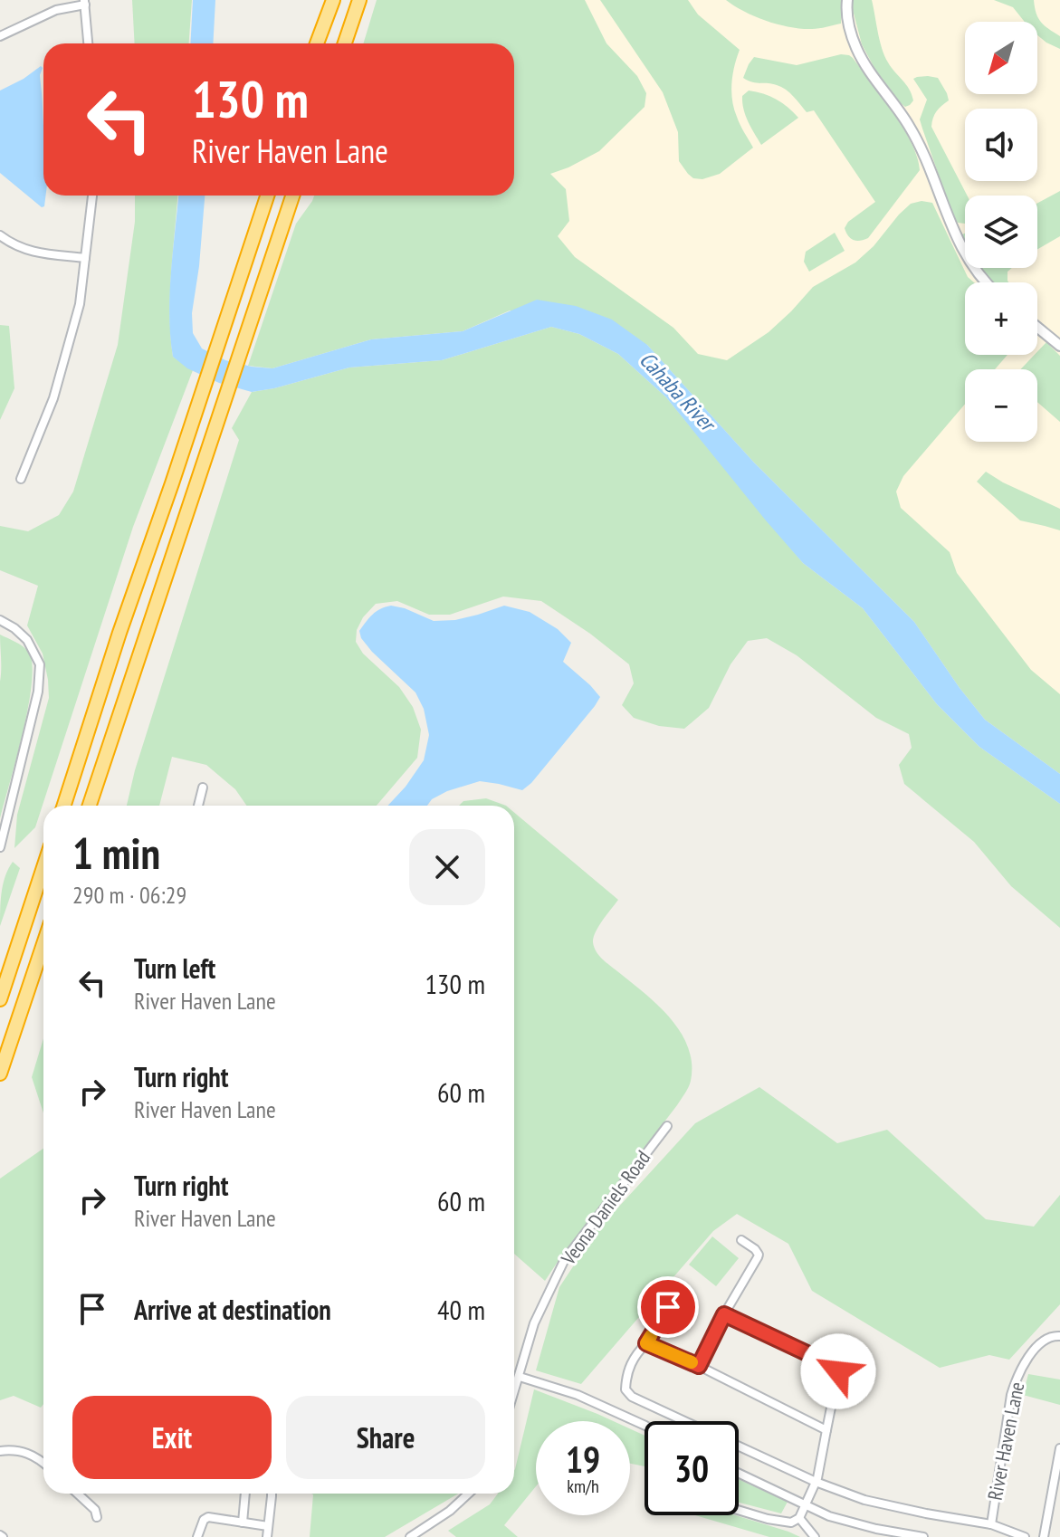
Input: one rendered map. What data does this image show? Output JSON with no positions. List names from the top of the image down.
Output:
{
  "streets": {
    "street": ["Veona Daniels Road", "River Haven Lane"]
  },
  "water": ["Cahaba River"],
  "north": "bottom left",
  "page": {
    "map_buttons": ["+", "−"],
    "turn": ["130 m", "River Haven Lane"],
    "heading": ["1 min", "290 m · 06:29"],
    "list": [
      {
        "name": "Turn left",
        "note": "River Haven Lane",
        "value": "130 m"
      },
      {
        "name": "Turn right",
        "note": "River Haven Lane",
        "value": "60 m"
      },
      {
        "name": "Turn right",
        "note": "River Haven Lane",
        "value": "60 m"
      },
      {
        "name": "Arrive at destination",
        "value": "40 m"
      }
    ],
    "buttons": ["Exit", "Share"],
    "speed": "19 km/h",
    "limit": "30"
  }
}
